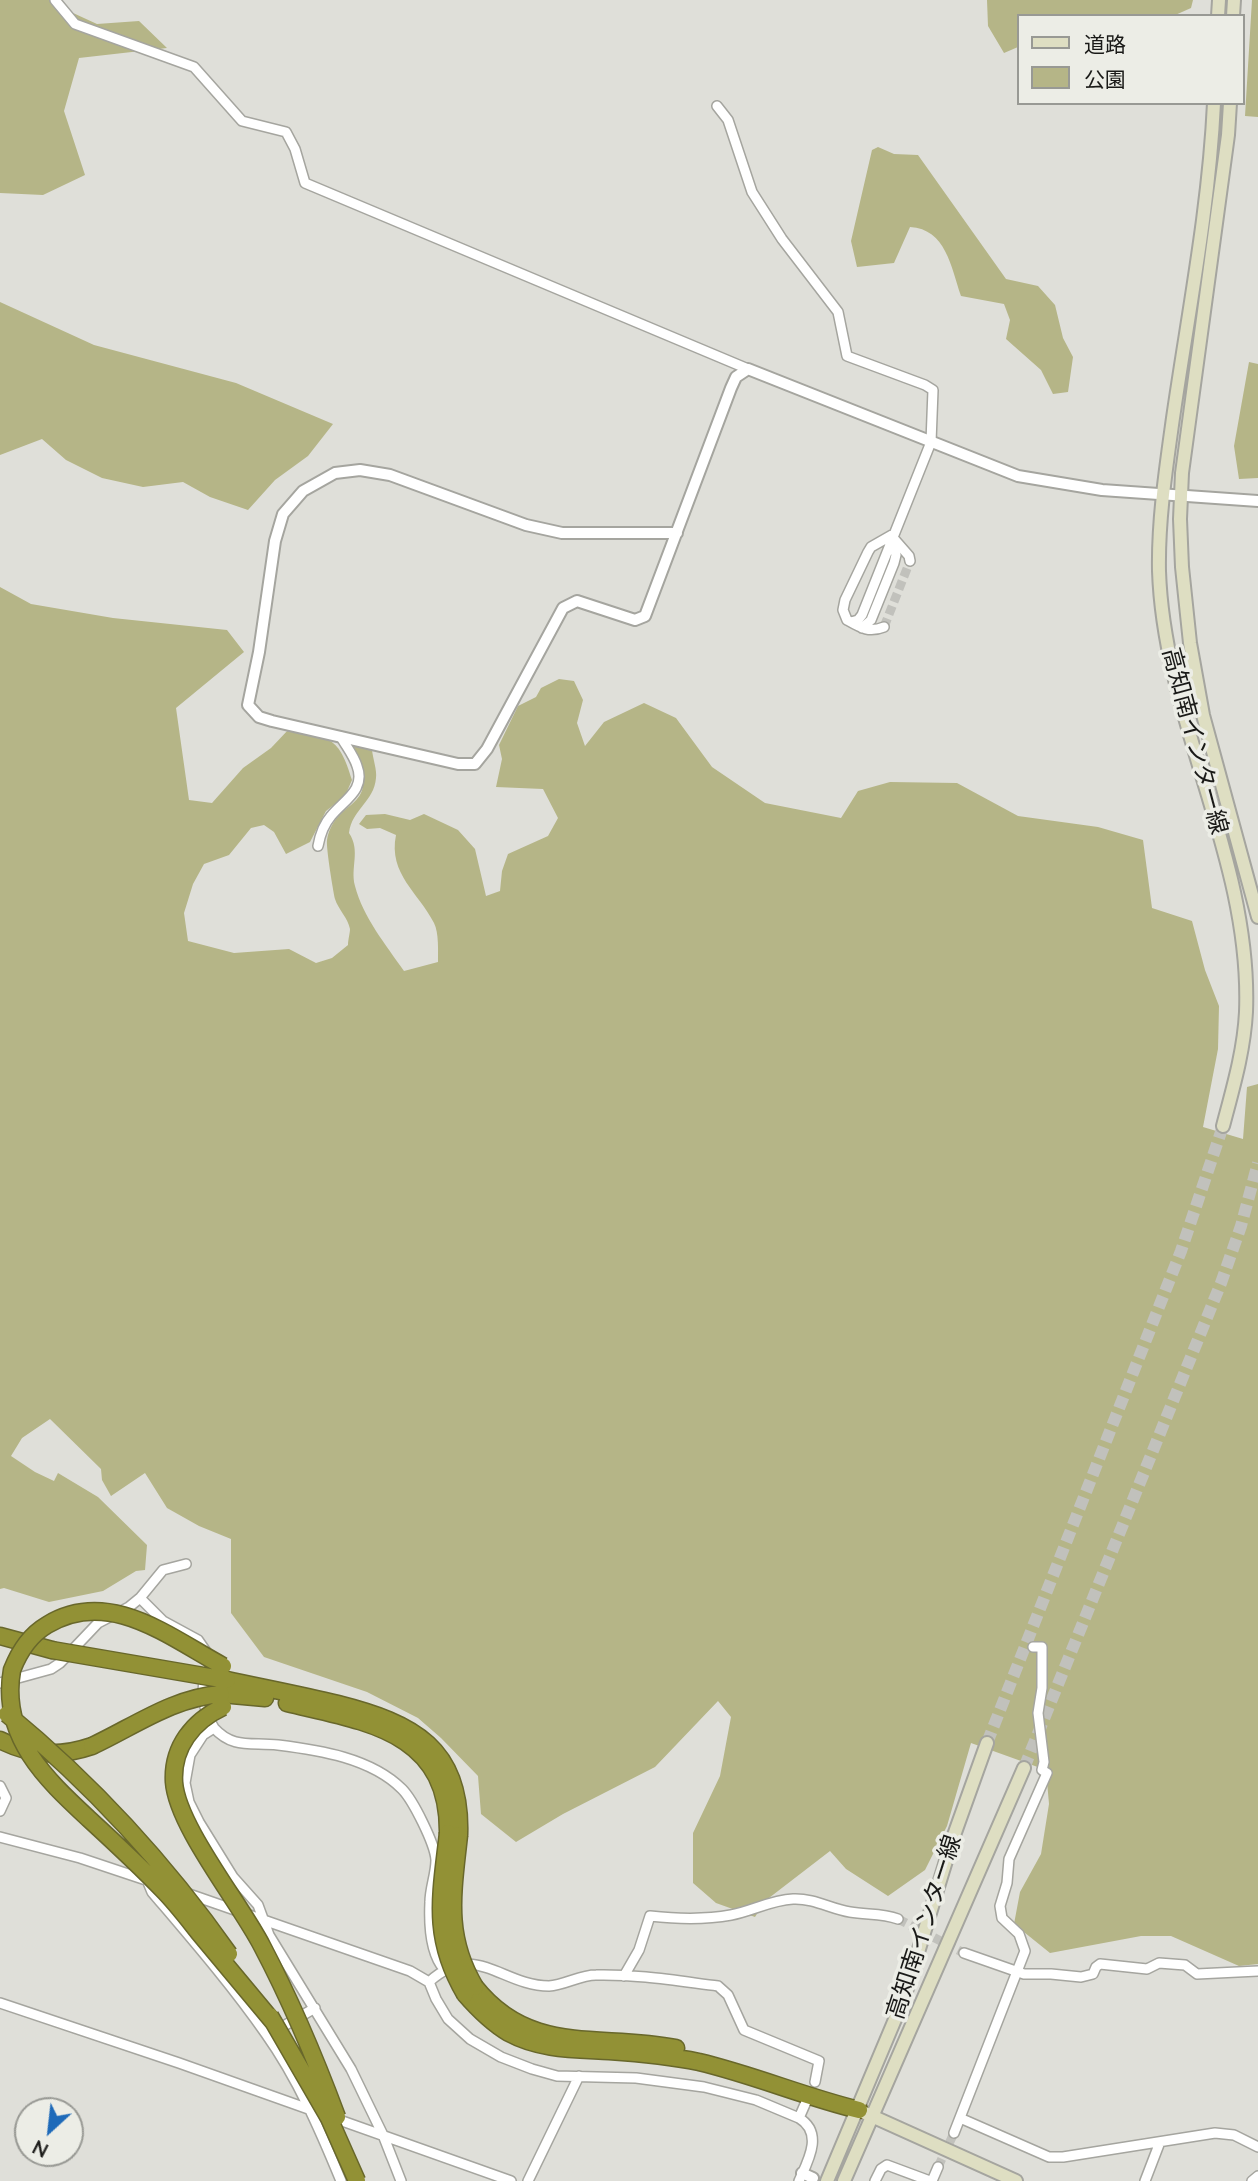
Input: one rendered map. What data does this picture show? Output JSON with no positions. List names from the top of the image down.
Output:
{
  "streets": {
    "main road": ["高知南インター線"]
  },
  "legend": ["道路", "公園"],
  "north": "bottom left"
}
